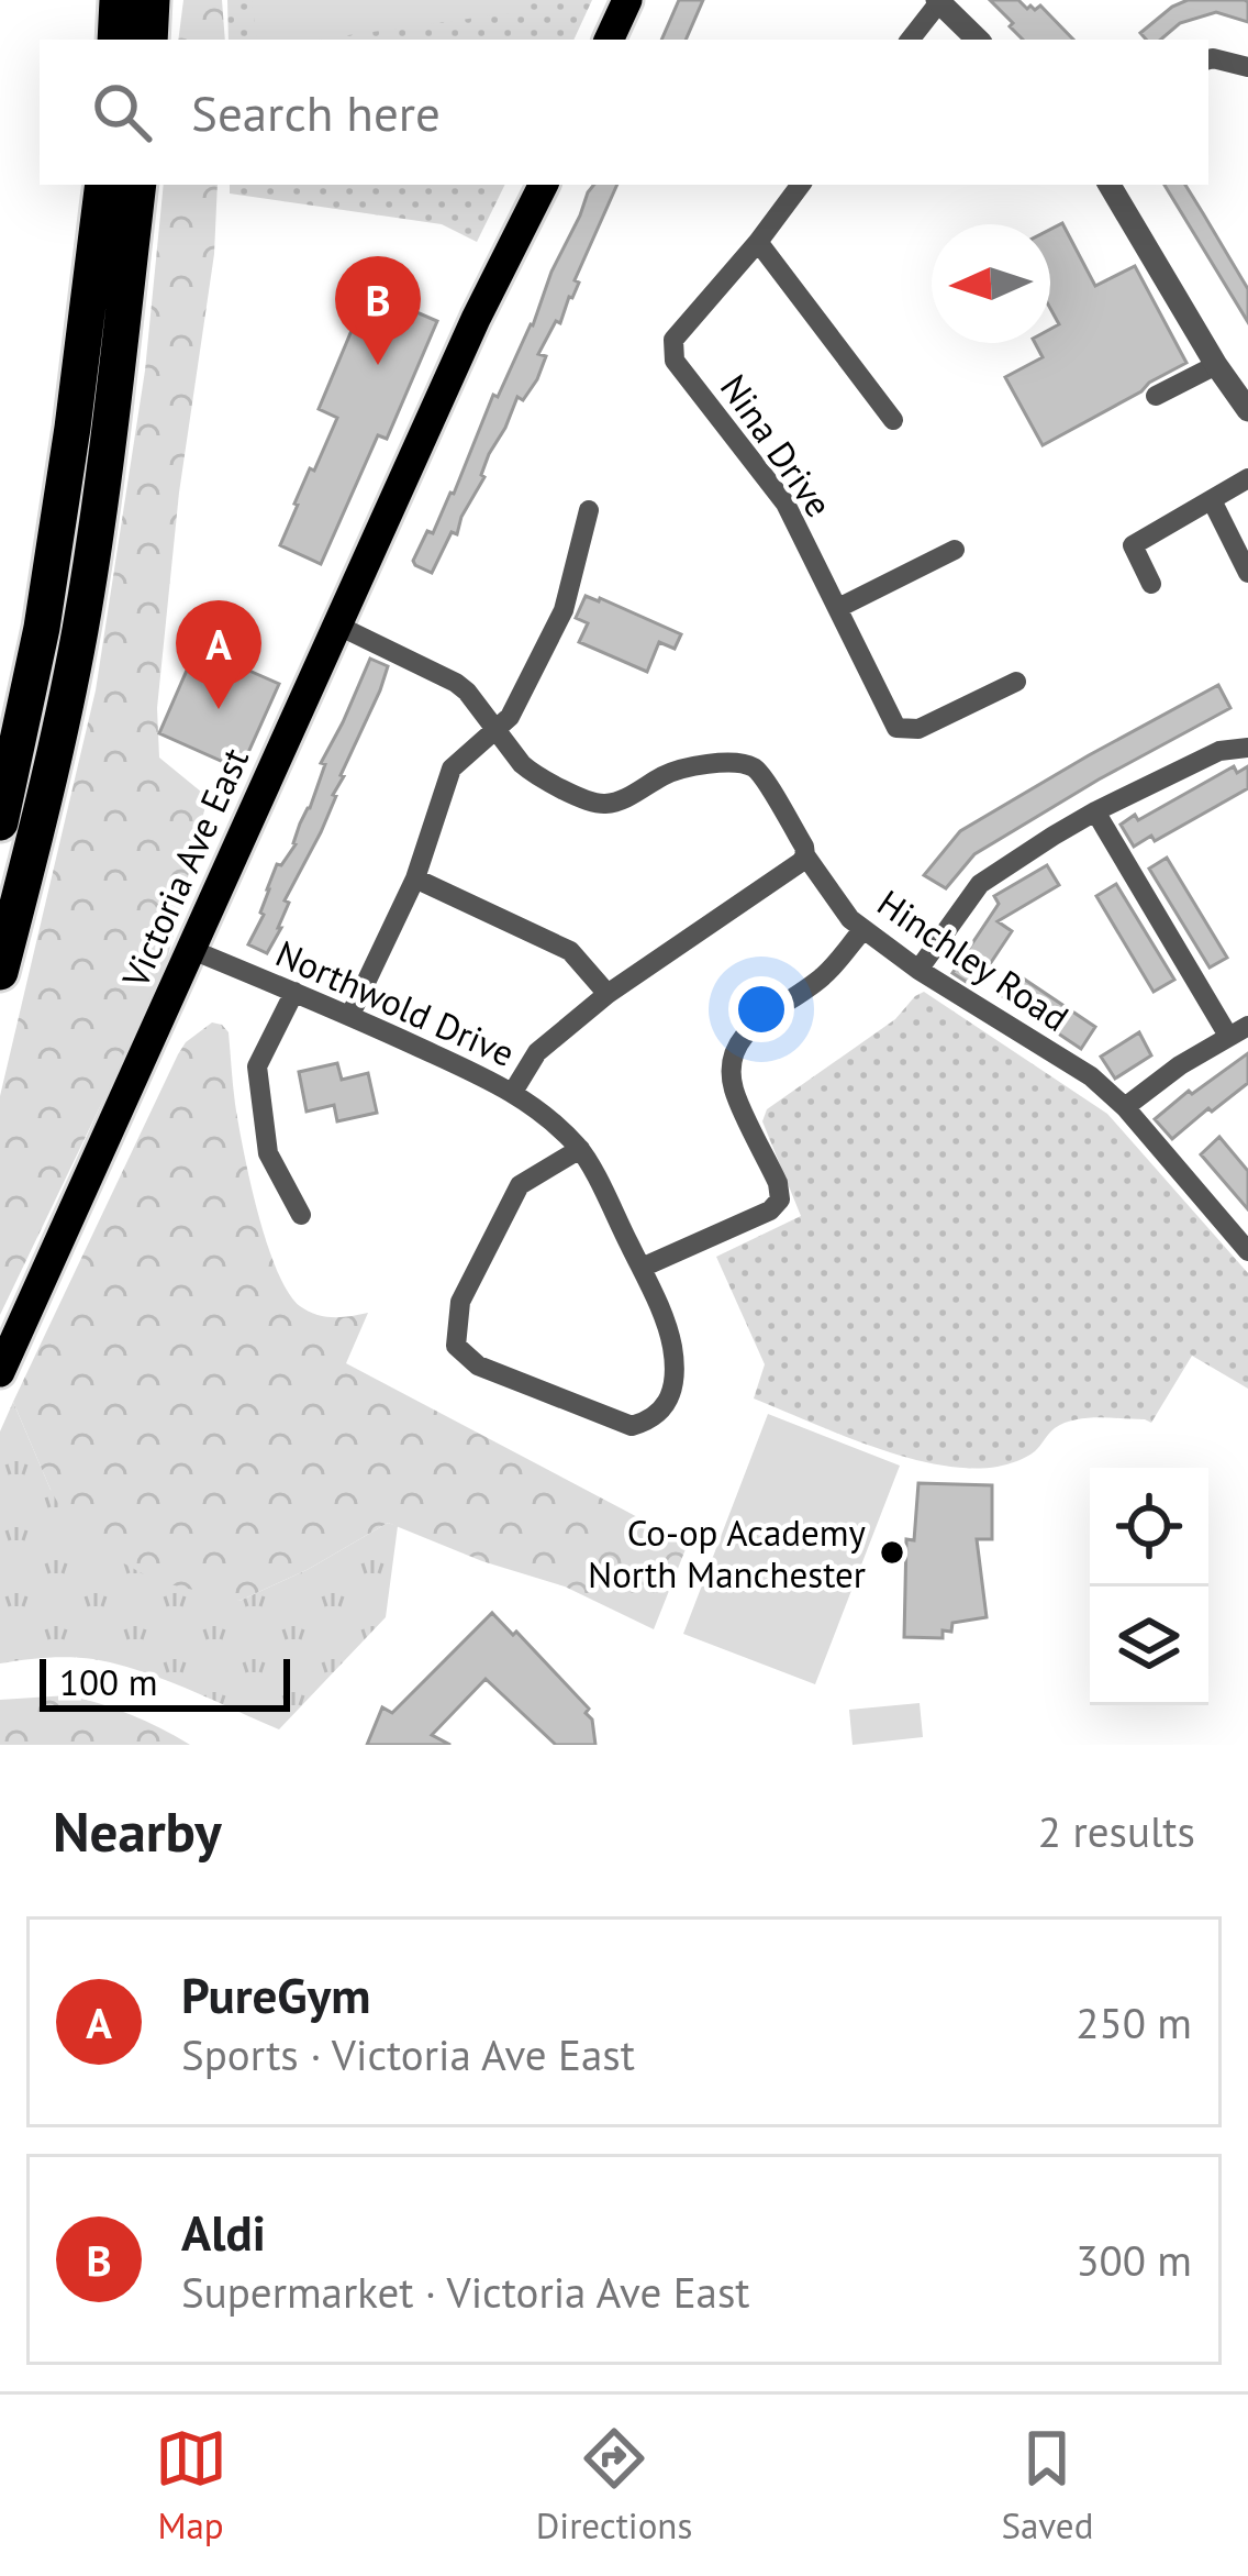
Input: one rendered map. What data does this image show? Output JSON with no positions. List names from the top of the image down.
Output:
{
  "streets": {
    "main road": ["Victoria Ave East"],
    "street": ["Nina Drive", "Hinchley Road", "Northwold Drive"]
  },
  "crossings": [
    ["Victoria Ave East", "Hinchley Road"],
    ["Victoria Ave East", "Northwold Drive"]
  ],
  "places": ["Co-op Academy North Manchester"],
  "scale_bar": "100 m",
  "north": "left",
  "page": {
    "search": "Search here",
    "pins": ["B", "A"],
    "scale": "100 m",
    "heading": ["Nearby", "2 results"],
    "list": [
      {
        "mark": "A",
        "name": "PureGym",
        "note": "Sports · Victoria Ave East",
        "value": "250 m"
      },
      {
        "mark": "B",
        "name": "Aldi",
        "note": "Supermarket · Victoria Ave East",
        "value": "300 m"
      }
    ],
    "nav": ["Map", "Directions", "Saved"]
  }
}
